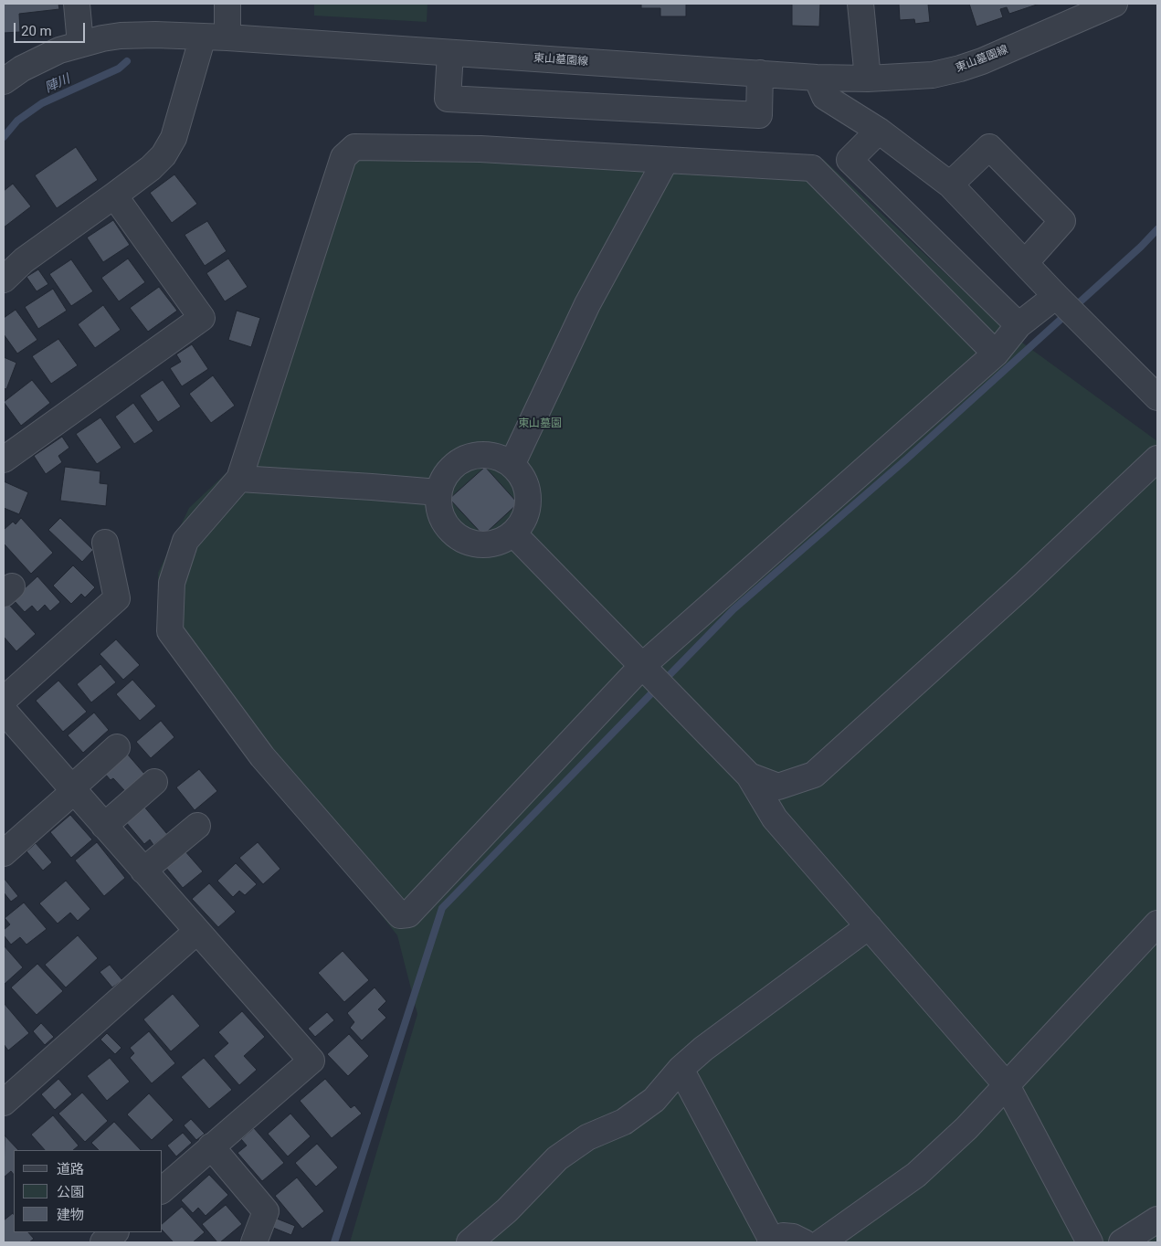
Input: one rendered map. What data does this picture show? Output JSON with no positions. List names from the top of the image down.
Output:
{
  "streets": {
    "street": ["東山墓園線"]
  },
  "water": ["陣川"],
  "parks": ["東山墓園"],
  "legend": ["道路", "公園", "建物"],
  "scale_bar": "20 m"
}
